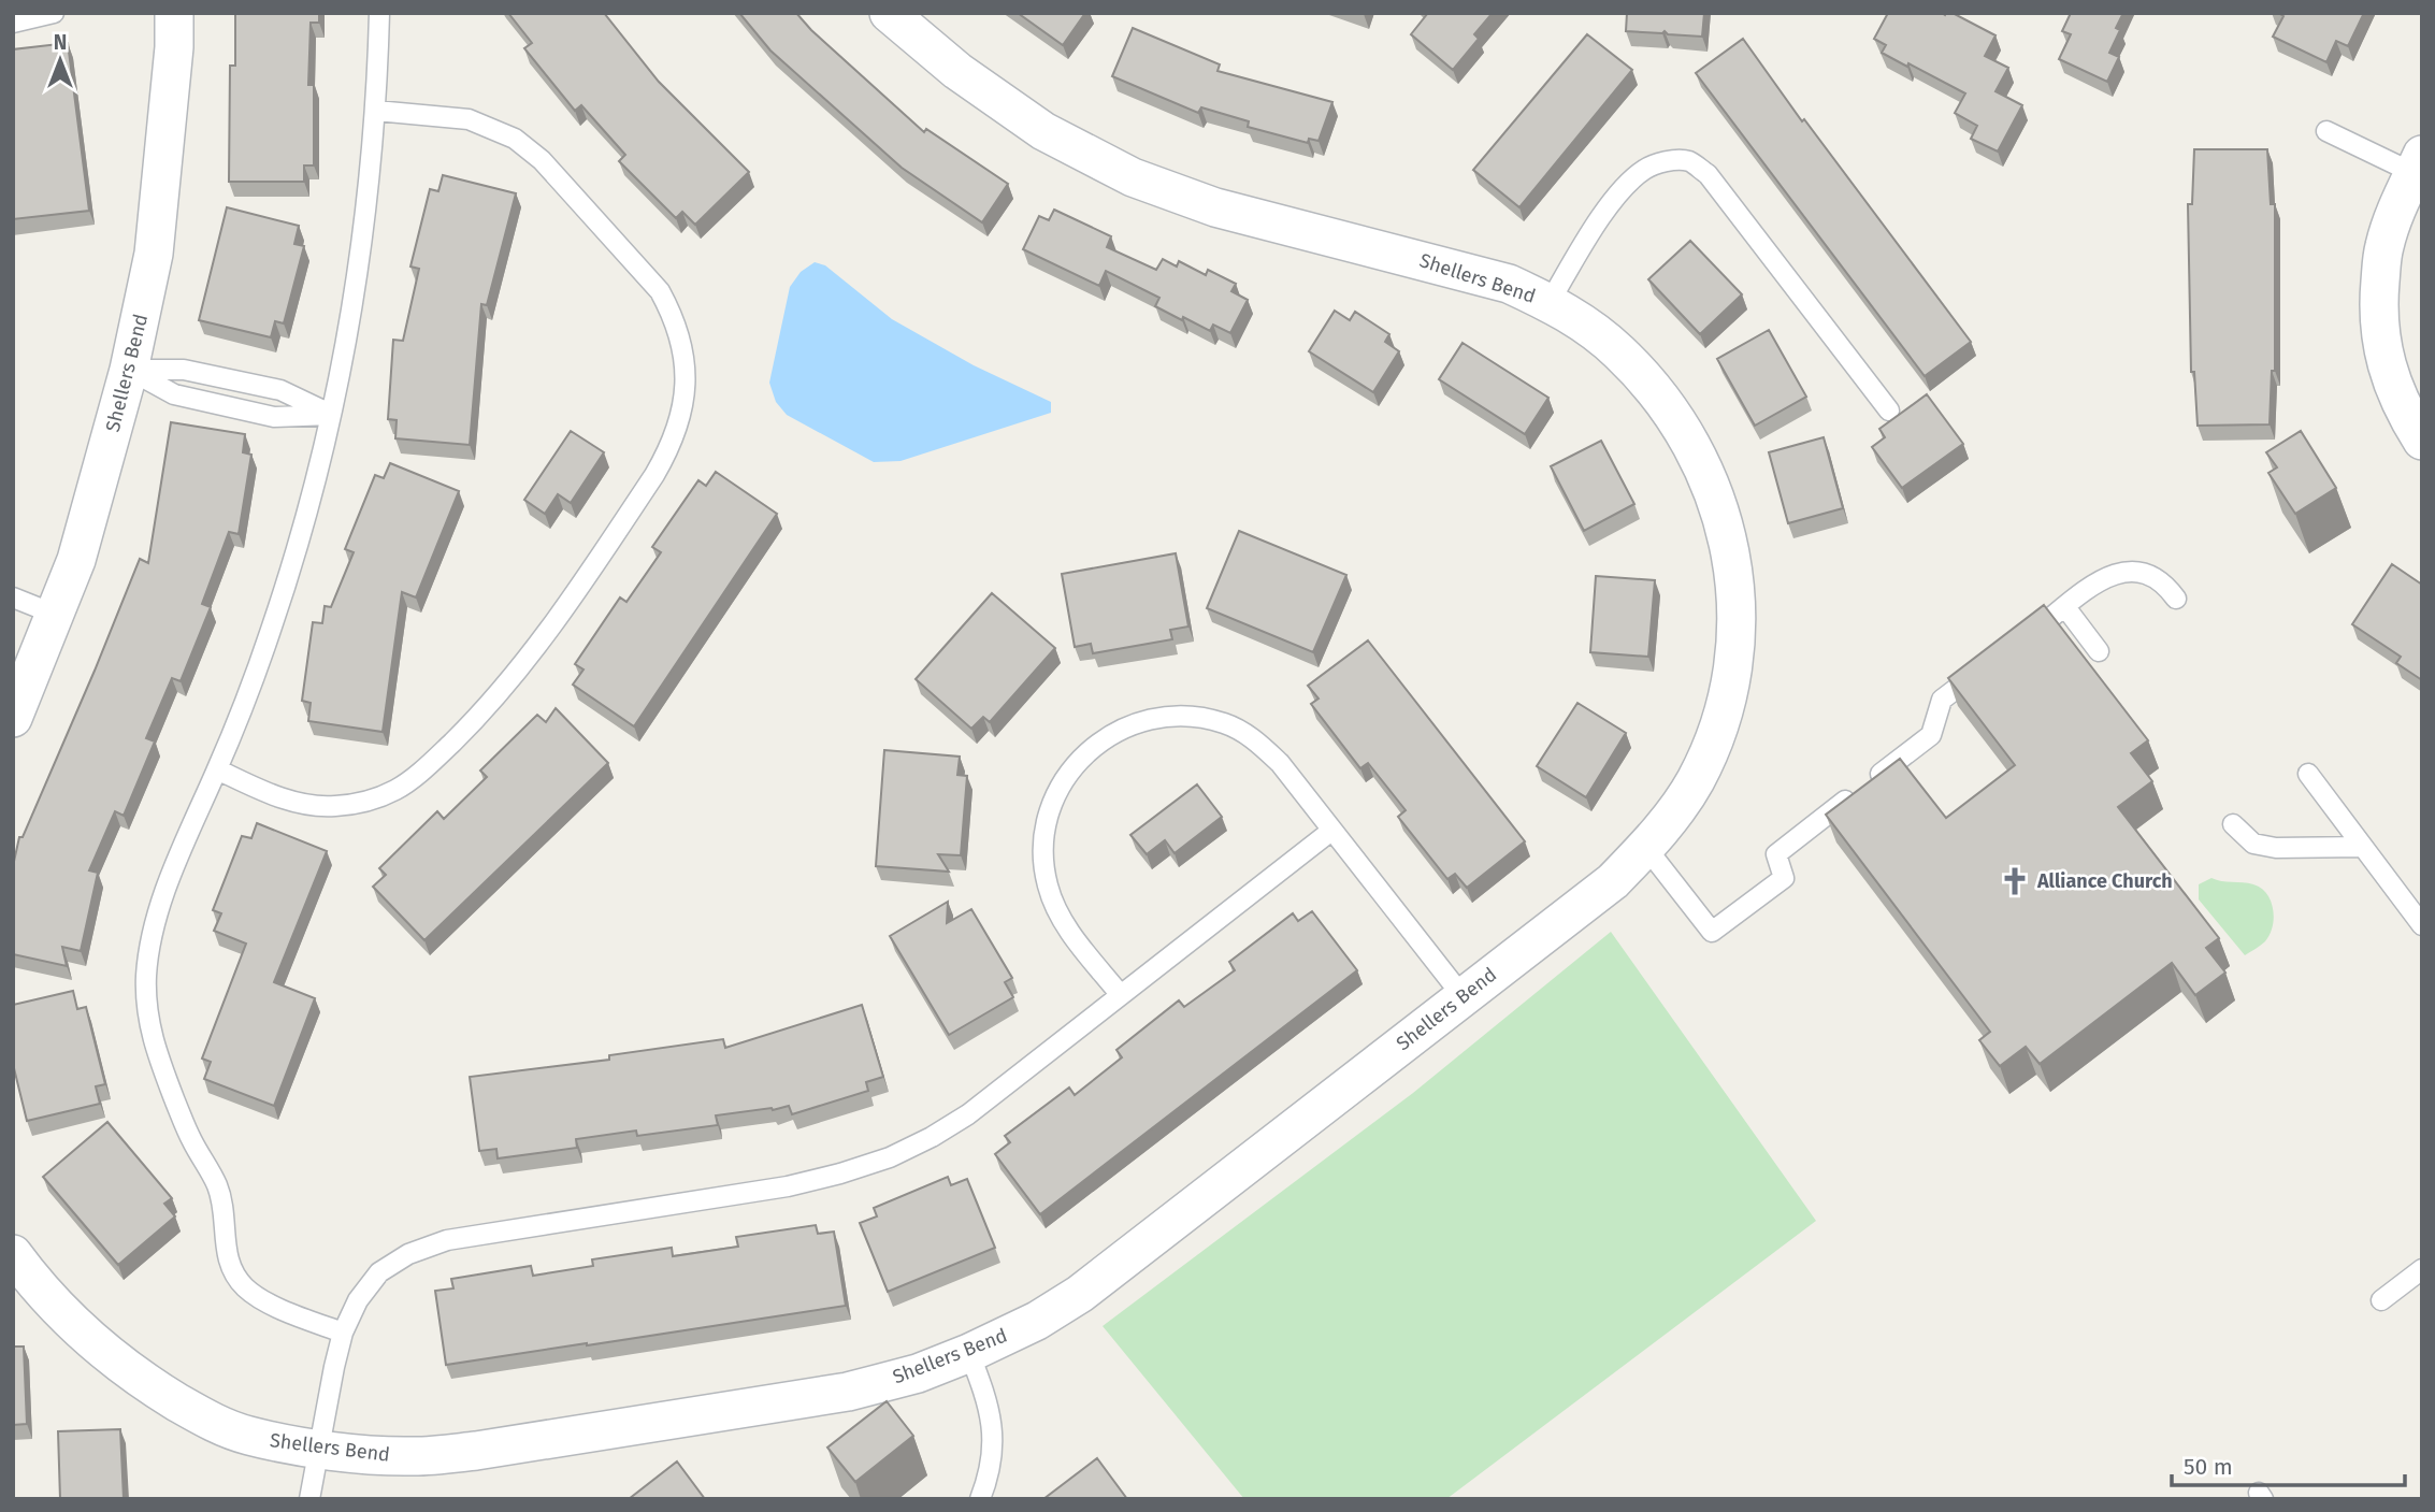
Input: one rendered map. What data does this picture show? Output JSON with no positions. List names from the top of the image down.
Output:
{
  "streets": {
    "street": ["Shellers Bend"]
  },
  "places": {
    "church": ["Alliance Church"]
  },
  "scale_bar": "50 m",
  "north": "top"
}
